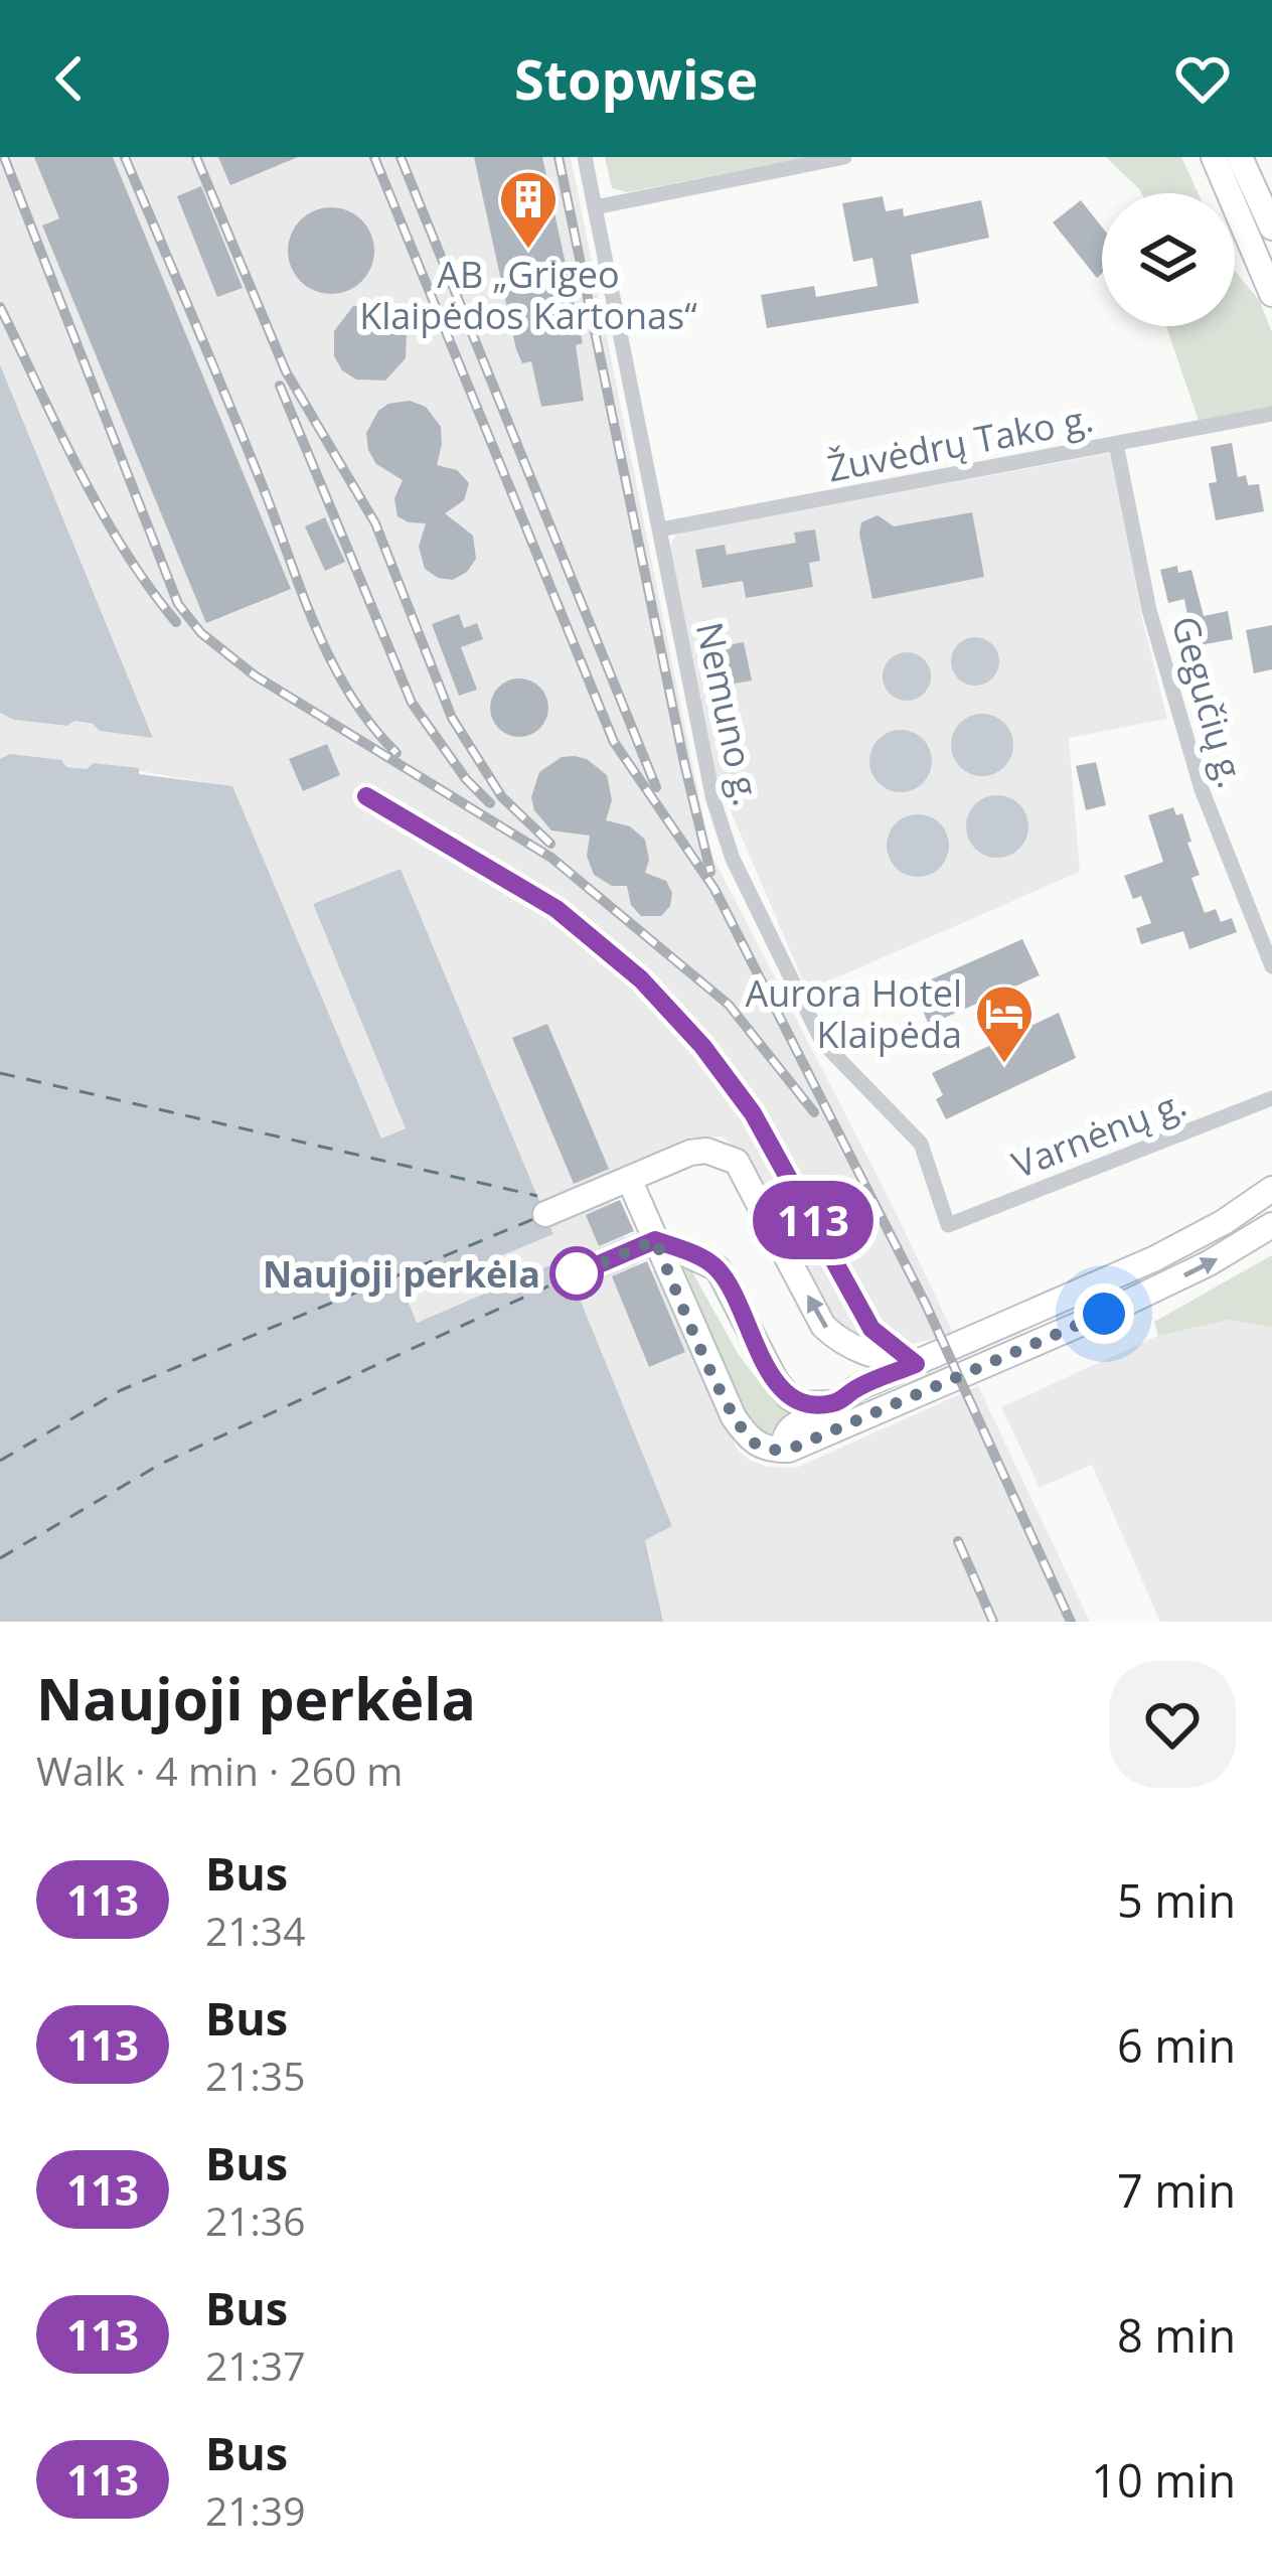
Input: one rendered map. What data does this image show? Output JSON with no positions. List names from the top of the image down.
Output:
{
  "streets": {
    "street": [
      "Žuvėdrų Tako g.",
      "Gegučių g.",
      "Nemuno g.",
      "Varnėnų g."
    ]
  },
  "crossings": [
    ["Žuvėdrų Tako g.", "Gegučių g."],
    ["Žuvėdrų Tako g.", "Nemuno g."],
    ["Nemuno g.", "Varnėnų g."]
  ],
  "places": {
    "building": ["AB „Grigeo Klaipėdos Kartonas“"],
    "hotel": ["Aurora Hotel Klaipėda"],
    "other": ["Naujoji perkėla"]
  },
  "lines": ["bus line 113"],
  "page": {
    "header": "Stopwise",
    "on_map": "113",
    "heading": ["Naujoji perkėla", "Walk · 4 min · 260 m"],
    "list": [
      {
        "mark": "113",
        "name": "Bus",
        "note": "21:34",
        "value": "5 min"
      },
      {
        "mark": "113",
        "name": "Bus",
        "note": "21:35",
        "value": "6 min"
      },
      {
        "mark": "113",
        "name": "Bus",
        "note": "21:36",
        "value": "7 min"
      },
      {
        "mark": "113",
        "name": "Bus",
        "note": "21:37",
        "value": "8 min"
      },
      {
        "mark": "113",
        "name": "Bus",
        "note": "21:39",
        "value": "10 min"
      }
    ]
  }
}
